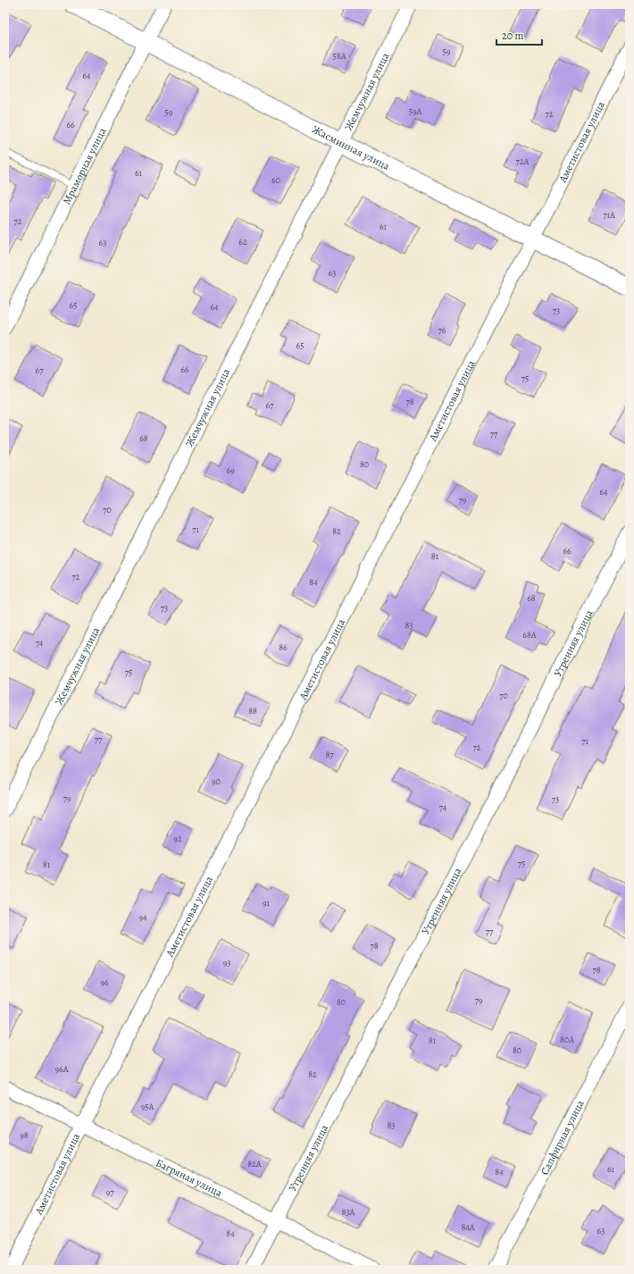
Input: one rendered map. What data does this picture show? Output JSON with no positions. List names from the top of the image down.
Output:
{
  "streets": {
    "street": [
      "Жемчужная улица",
      "Аметистовая улица",
      "Жасминная улица",
      "Мраморная улица",
      "Утренняя улица",
      "Сапфирная улица",
      "Багряная улица"
    ]
  },
  "crossings": [
    ["Жемчужная улица", "Жасминная улица"],
    ["Аметистовая улица", "Жасминная улица"],
    ["Аметистовая улица", "Багряная улица"],
    ["Жасминная улица", "Мраморная улица"],
    ["Утренняя улица", "Багряная улица"]
  ],
  "house_numbers": [
    "59",
    "58А",
    "64",
    "59А",
    "59",
    "72",
    "66",
    "72А",
    "61",
    "60",
    "71А",
    "72",
    "61",
    "62",
    "63",
    "63",
    "65",
    "64",
    "73",
    "76",
    "65",
    "66",
    "67",
    "75",
    "78",
    "67",
    "77",
    "68",
    "80",
    "69",
    "64",
    "79",
    "70",
    "71",
    "82",
    "66",
    "81",
    "72",
    "84",
    "68",
    "73",
    "83",
    "68А",
    "74",
    "86",
    "75",
    "70",
    "88",
    "77",
    "71",
    "72",
    "87",
    "90",
    "79",
    "73",
    "74",
    "92",
    "75",
    "81",
    "91",
    "94",
    "77",
    "78",
    "93",
    "78",
    "96",
    "79",
    "80",
    "80А",
    "81",
    "80",
    "96А",
    "82",
    "95А",
    "83",
    "98",
    "82А",
    "61",
    "84",
    "97",
    "83А",
    "84А",
    "63",
    "84"
  ],
  "scale_bar": "20 m"
}
